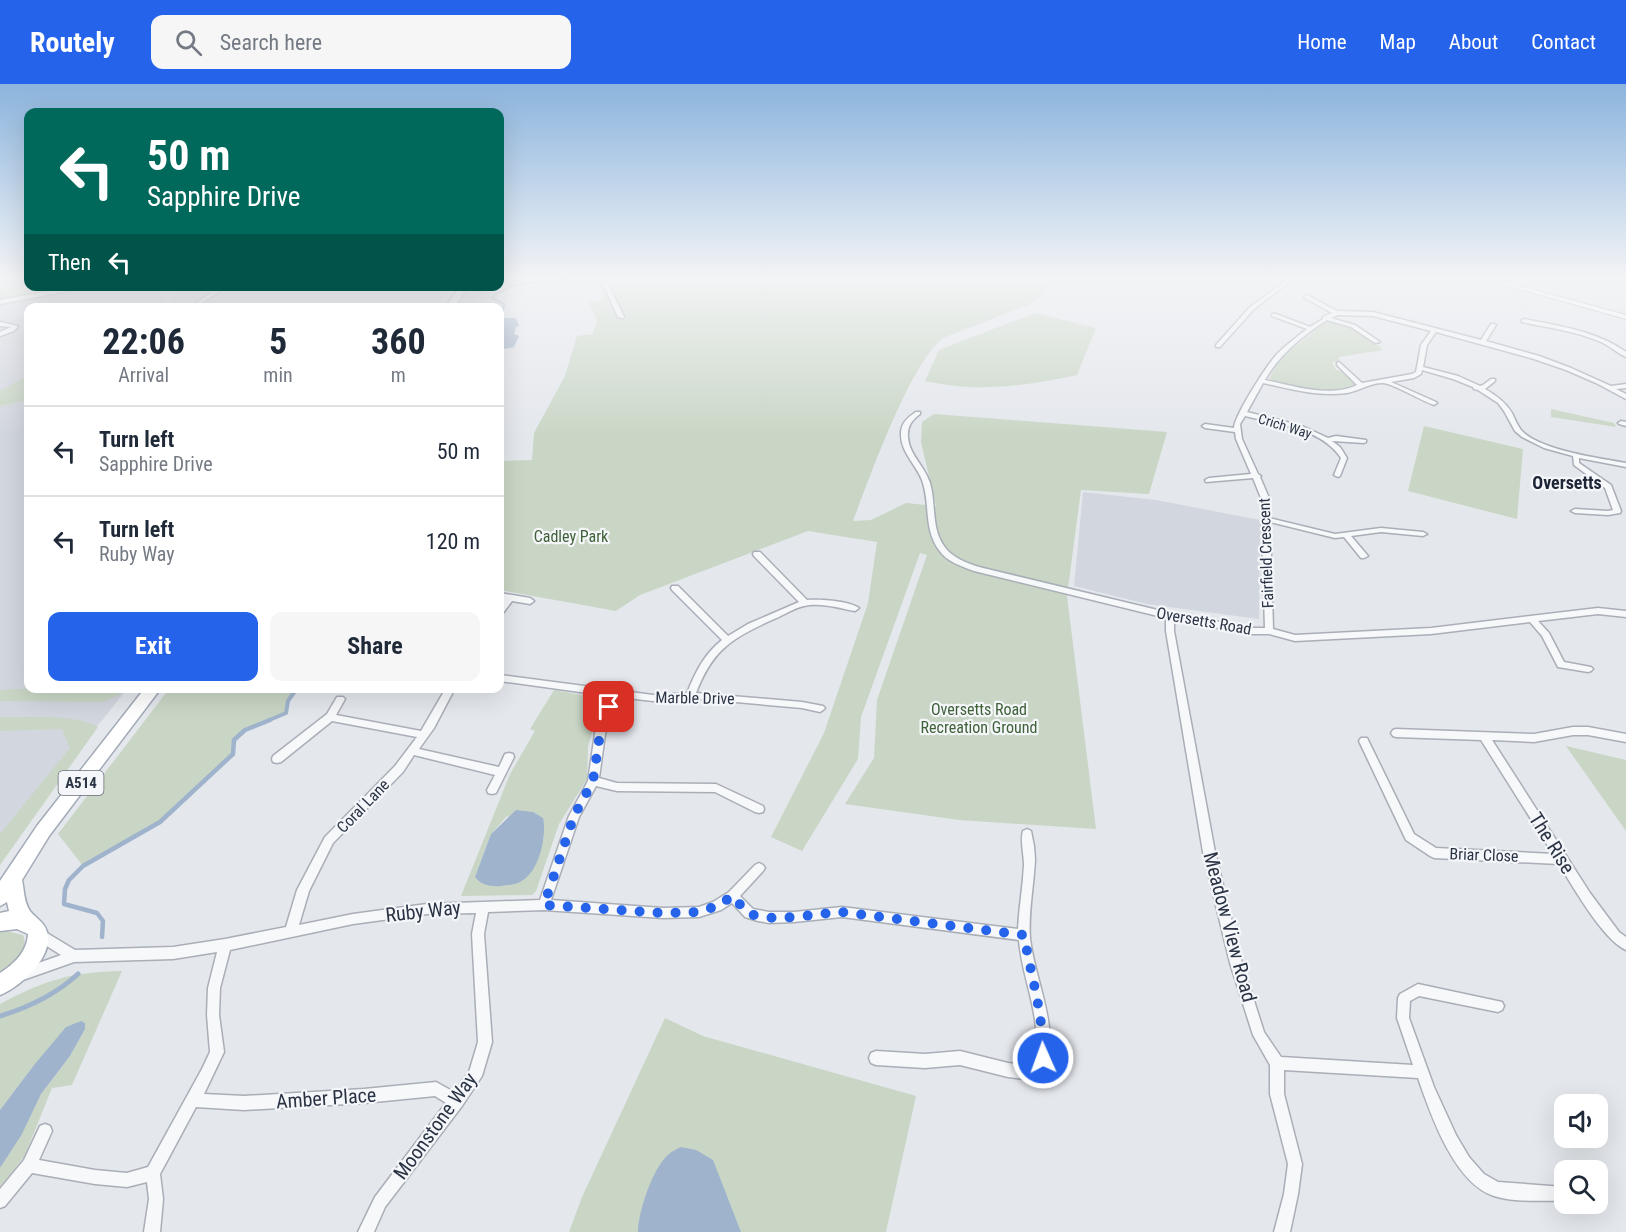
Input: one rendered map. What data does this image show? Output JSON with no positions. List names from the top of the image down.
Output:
{
  "streets": {
    "main road": ["A514"],
    "street": [
      "Crich Way",
      "Fairfield Crescent",
      "Oversetts Road",
      "Marble Drive",
      "Coral Lane",
      "The Rise",
      "Briar Close",
      "Ruby Way",
      "Meadow View Road",
      "Amber Place",
      "Moonstone Way"
    ]
  },
  "crossings": [
    ["Fairfield Crescent", "Oversetts Road"],
    ["Oversetts Road", "Meadow View Road"],
    ["Coral Lane", "Ruby Way"],
    ["The Rise", "Briar Close"],
    ["Ruby Way", "Moonstone Way"],
    ["Amber Place", "Moonstone Way"]
  ],
  "districts": ["Oversetts"],
  "parks": ["Cadley Park", "Oversetts Road Recreation Ground"],
  "page": {
    "header": "Routely",
    "search": "Search here",
    "nav": [
      "Home",
      "Map",
      "About",
      "Contact"
    ],
    "turn": ["50 m", "Sapphire Drive"],
    "then": "Then",
    "eta": [
      "22:06",
      "Arrival",
      "5",
      "min",
      "360",
      "m"
    ],
    "list": [
      {
        "name": "Turn left",
        "note": "Sapphire Drive",
        "value": "50 m"
      },
      {
        "name": "Turn left",
        "note": "Ruby Way",
        "value": "120 m"
      }
    ],
    "buttons": ["Exit", "Share"]
  }
}
